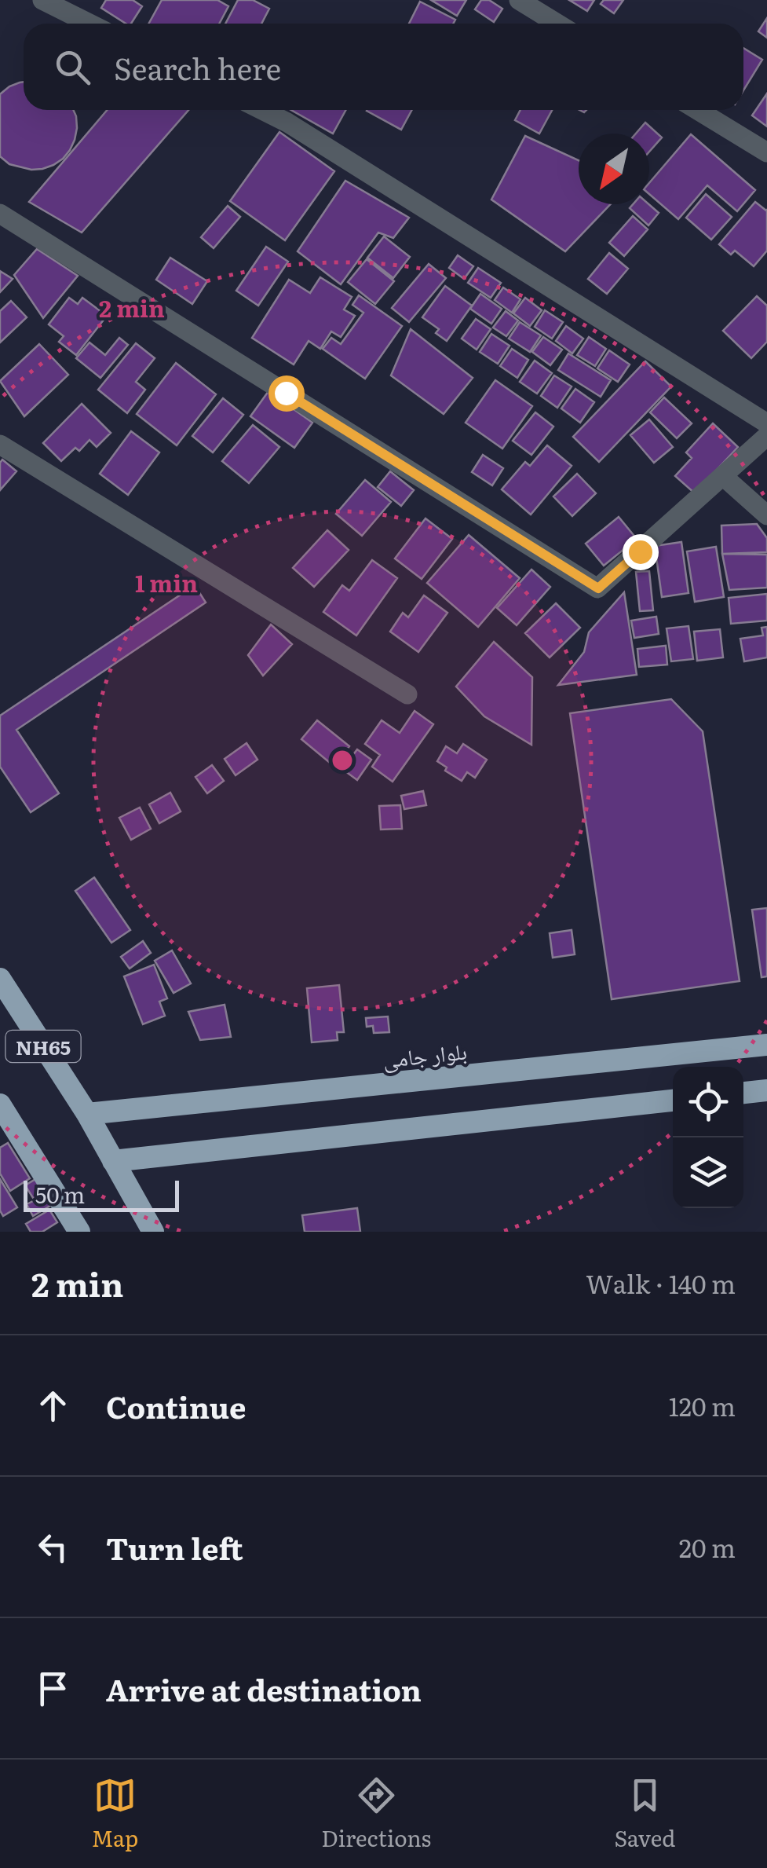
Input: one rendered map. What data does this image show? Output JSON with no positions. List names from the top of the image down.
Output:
{
  "streets": {
    "highway": ["NH65", "بلوار جامی"]
  },
  "crossings": [
    ["NH65", "بلوار جامی"]
  ],
  "scale_bar": "50 m",
  "north": "bottom left",
  "page": {
    "search": "Search here",
    "scale": "50 m",
    "heading": ["2 min", "Walk · 140 m"],
    "list": [
      ["Continue", "120 m"],
      ["Turn left", "20 m"],
      "Arrive at destination"
    ],
    "nav": ["Map", "Directions", "Saved"]
  },
  "rings": ["2 min", "1 min"]
}
